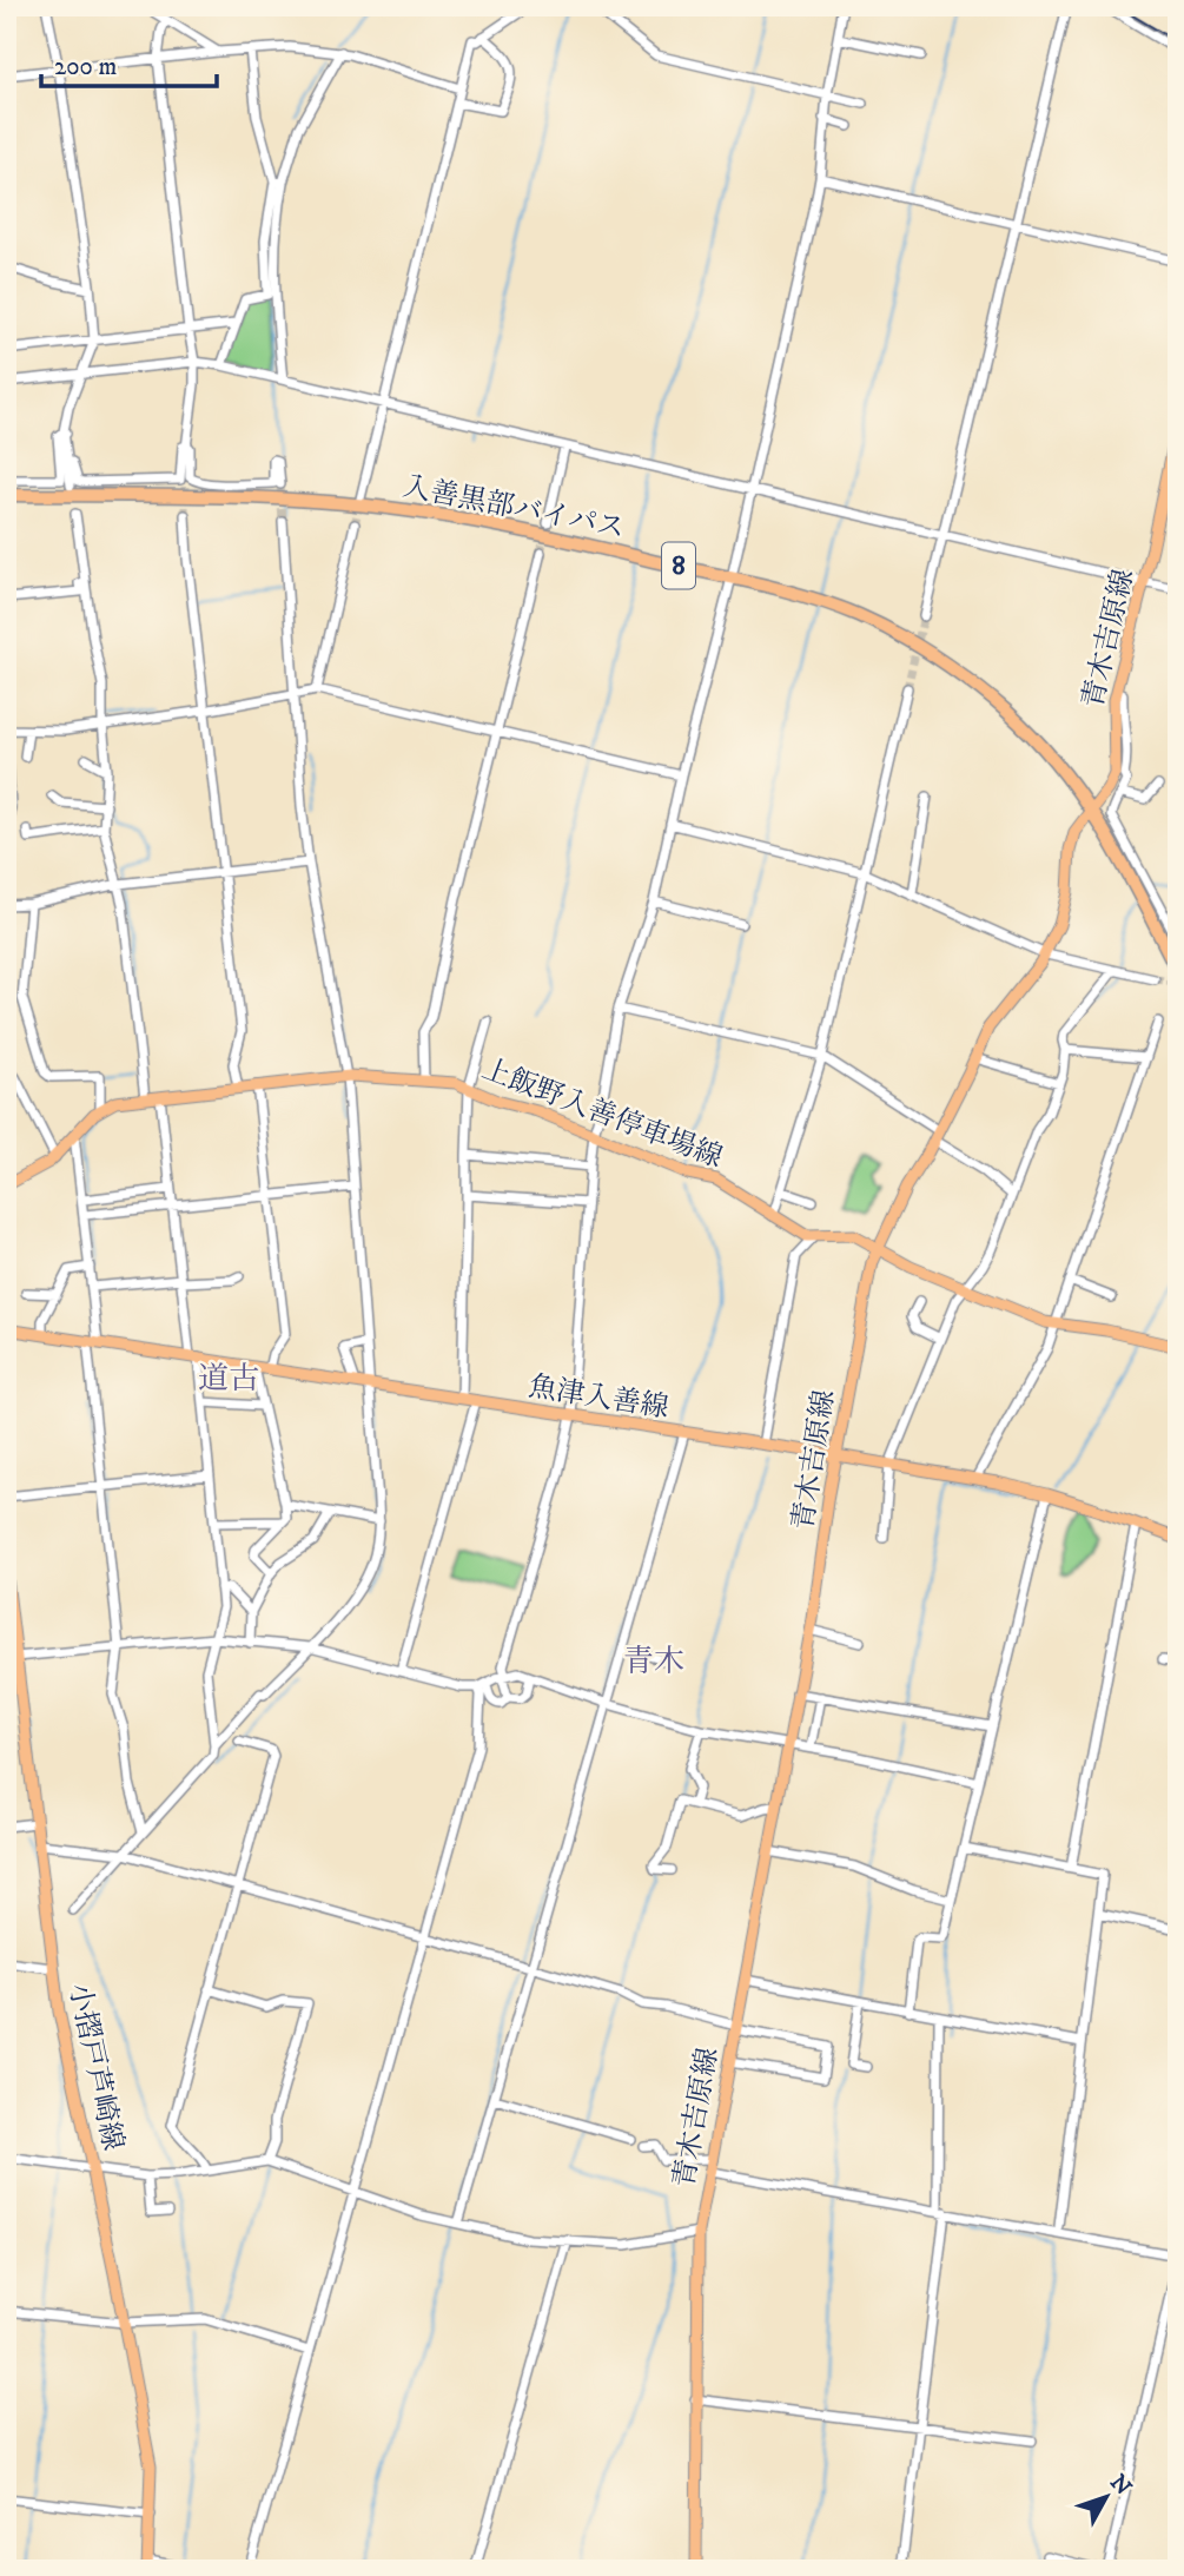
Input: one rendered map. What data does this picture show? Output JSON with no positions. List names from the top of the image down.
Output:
{
  "streets": {
    "highway": ["入善黒部バイパス", "8"],
    "main road": [
      "青木吉原線",
      "上飯野入善停車場線",
      "魚津入善線",
      "小摺戸芦崎線"
    ]
  },
  "crossings": [
    ["入善黒部バイパス", "青木吉原線"],
    ["青木吉原線", "上飯野入善停車場線"],
    ["青木吉原線", "魚津入善線"]
  ],
  "districts": ["道古", "青木"],
  "scale_bar": "200 m",
  "north": "top right"
}
